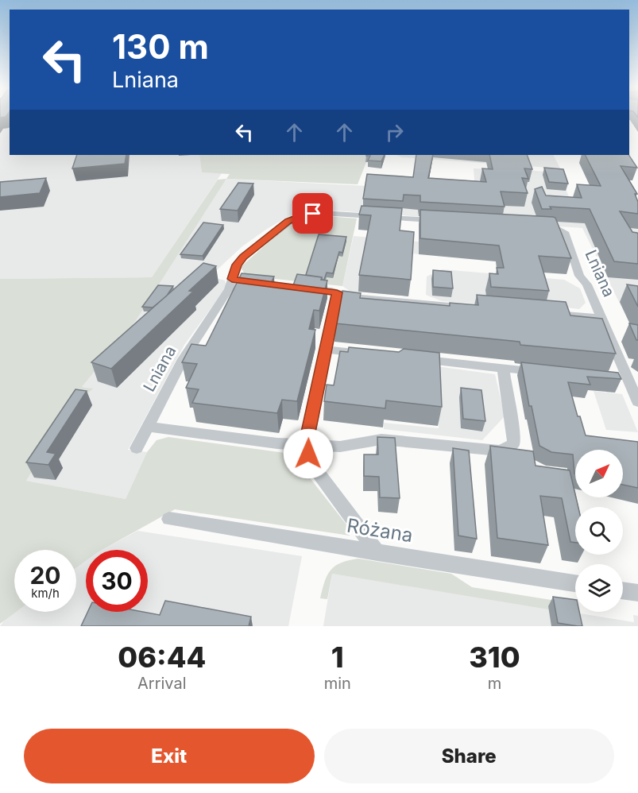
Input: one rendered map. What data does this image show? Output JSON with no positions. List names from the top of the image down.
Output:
{
  "streets": {
    "street": ["Lniana", "Różana"]
  },
  "north": "top right",
  "page": {
    "turn": ["130 m", "Lniana"],
    "speed": "20 km/h",
    "limit": "30",
    "eta": [
      "06:44",
      "Arrival",
      "1",
      "min",
      "310",
      "m"
    ],
    "buttons": ["Exit", "Share"]
  }
}
